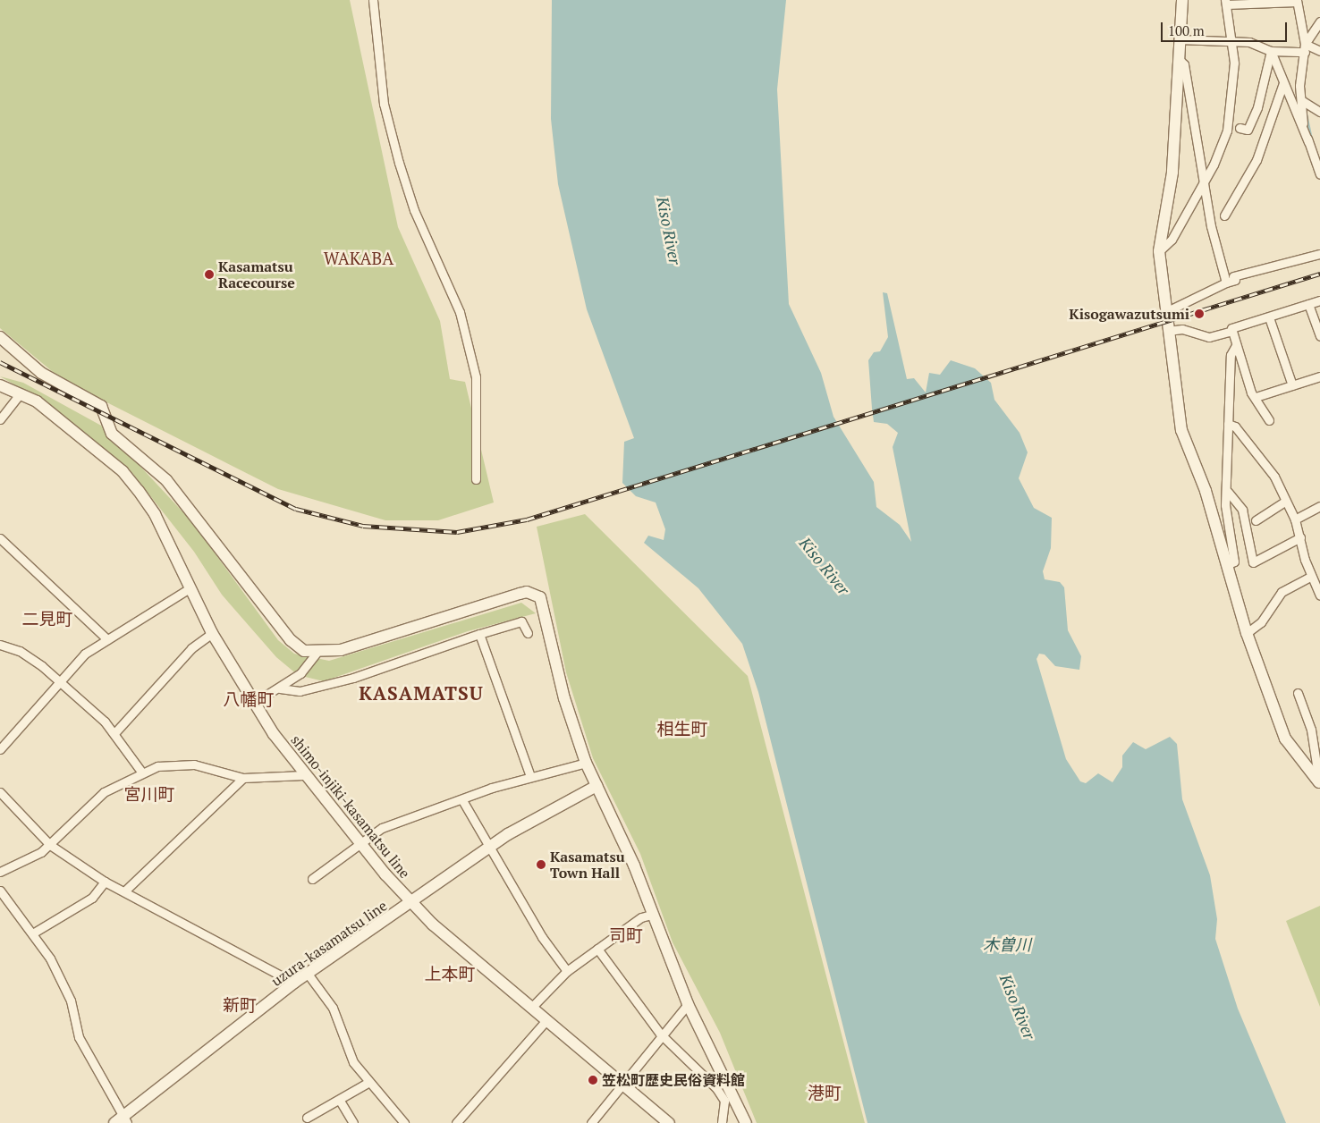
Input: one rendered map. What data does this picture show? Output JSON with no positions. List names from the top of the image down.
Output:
{
  "streets": {
    "street": ["shimo-injiki-kasamatsu line", "uzura-kasamatsu line"]
  },
  "crossings": [
    ["shimo-injiki-kasamatsu line", "uzura-kasamatsu line"]
  ],
  "districts": [
    "WAKABA",
    "二見町",
    "KASAMATSU",
    "八幡町",
    "相生町",
    "宮川町",
    "司町",
    "上本町",
    "新町",
    "港町"
  ],
  "water": ["Kiso River", "木曽川"],
  "places": [
    "Kasamatsu Racecourse",
    "Kisogawazutsumi",
    "Kasamatsu Town Hall",
    "笠松町歴史民俗資料館"
  ],
  "scale_bar": "100 m"
}
